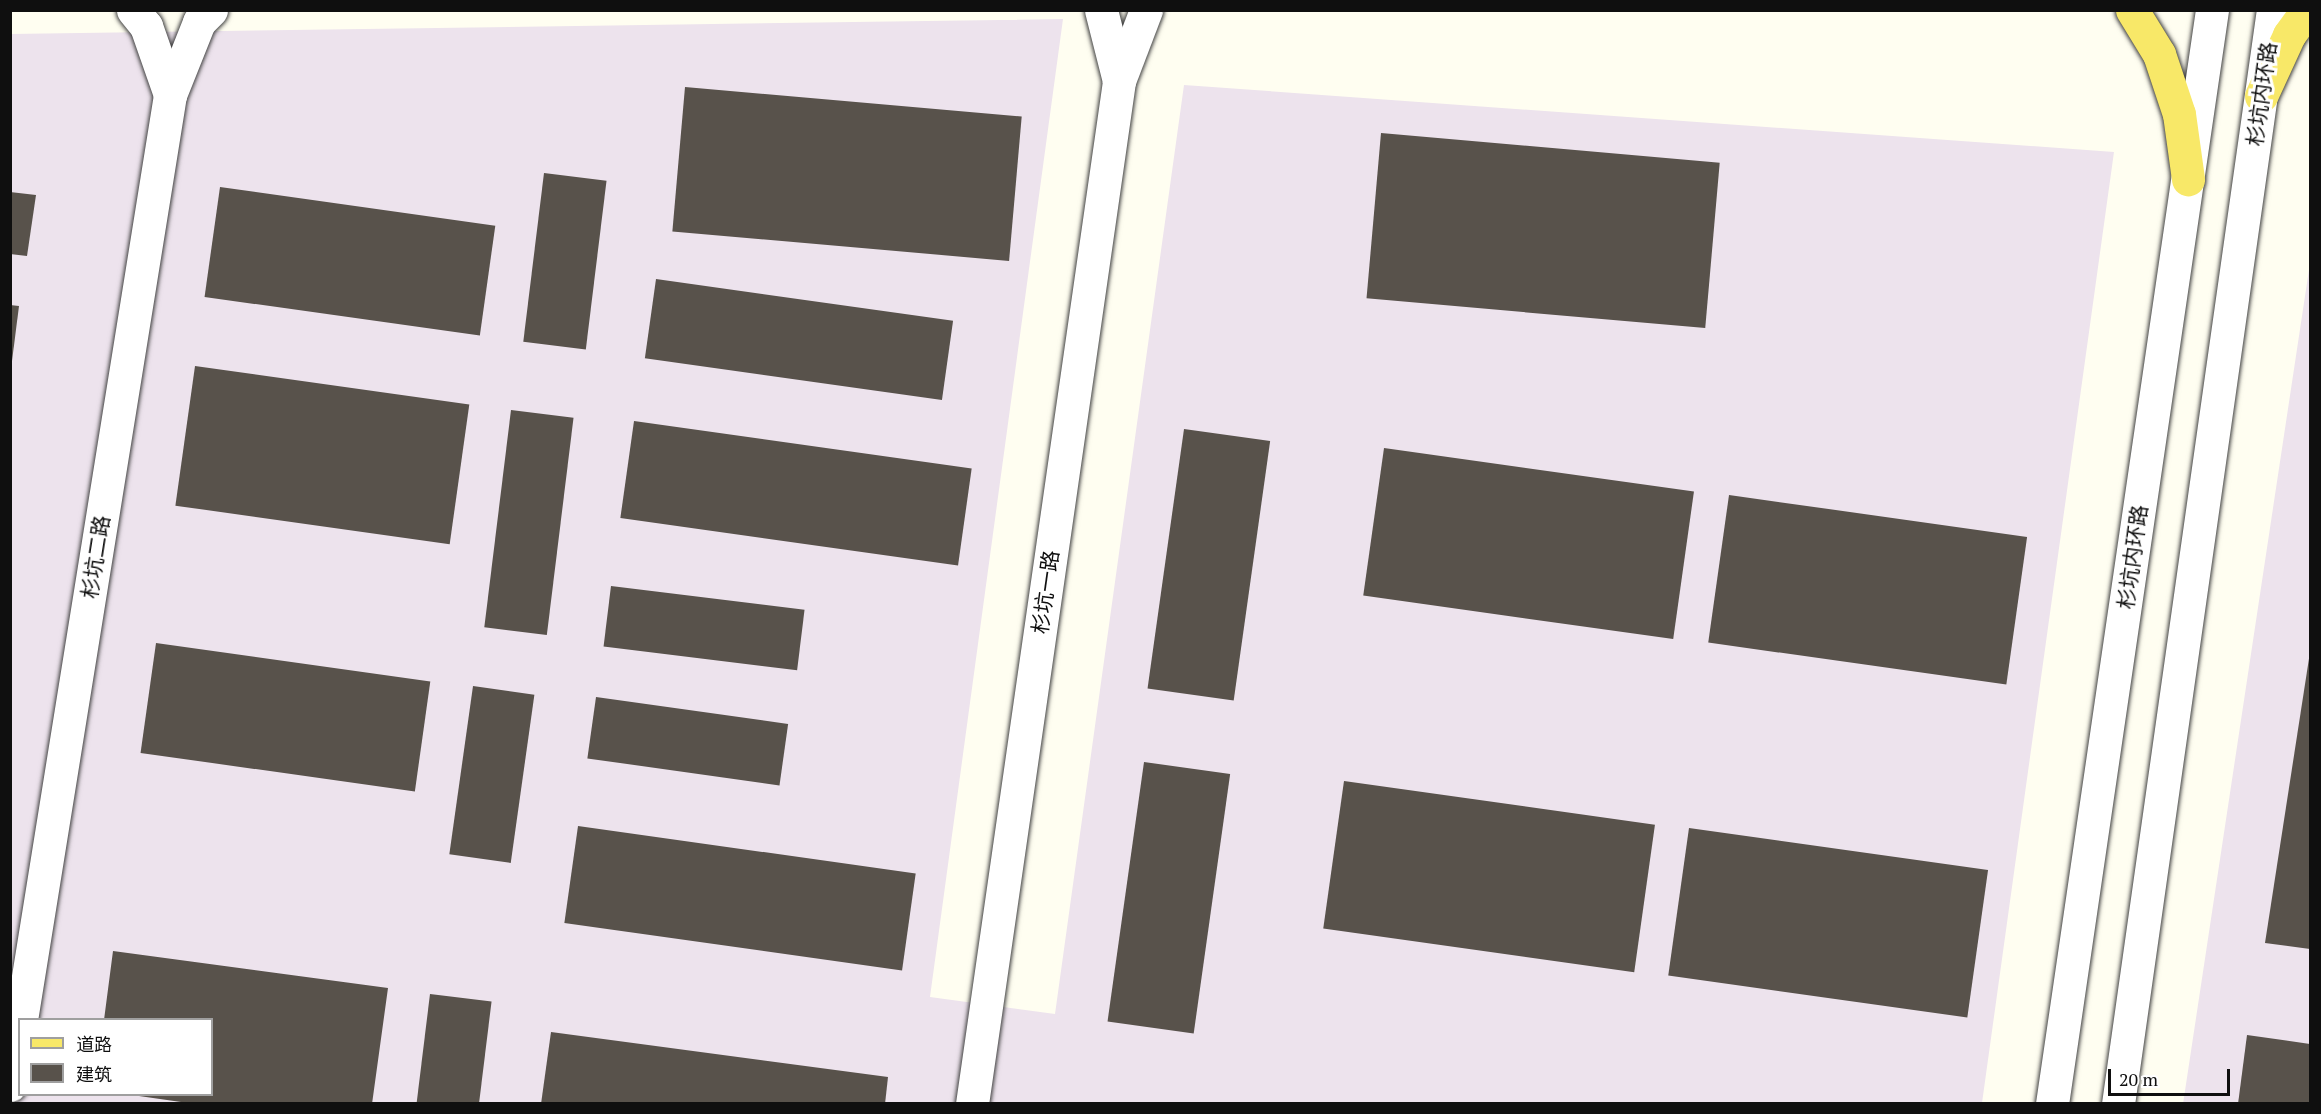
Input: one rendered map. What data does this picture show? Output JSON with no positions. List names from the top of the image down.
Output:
{
  "streets": {
    "street": ["杉坑内环路", "杉坑二路", "杉坑一路"]
  },
  "legend": ["道路", "建筑"],
  "scale_bar": "20 m"
}
